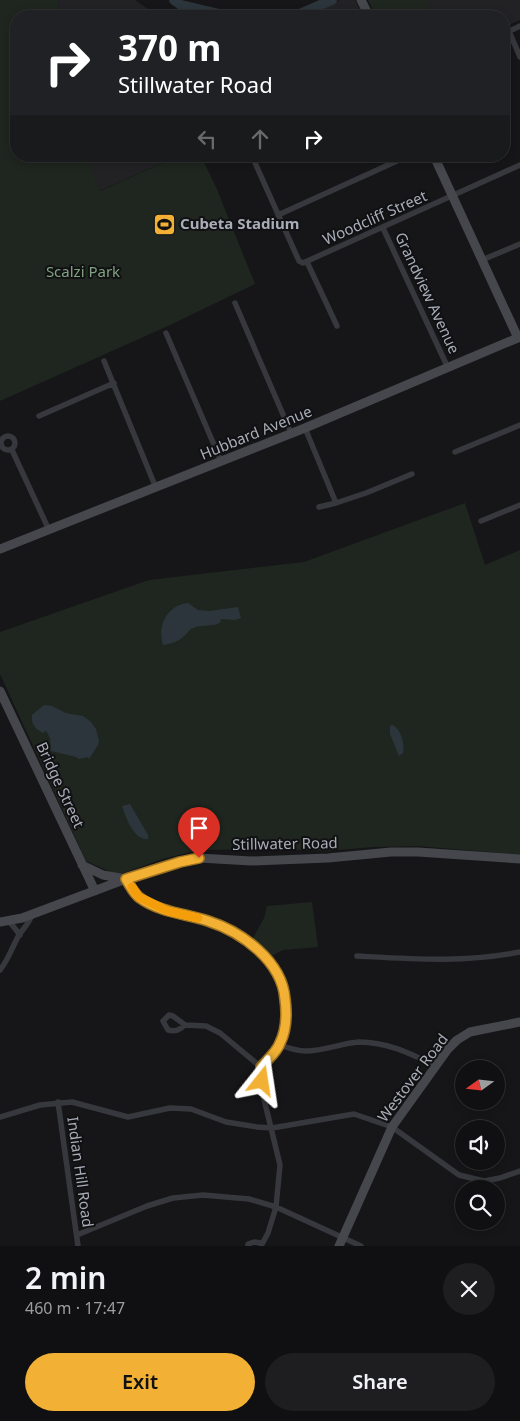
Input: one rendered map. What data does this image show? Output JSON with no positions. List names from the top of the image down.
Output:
{
  "streets": {
    "street": [
      "Woodcliff Street",
      "Grandview Avenue",
      "Hubbard Avenue",
      "Bridge Street",
      "Stillwater Road",
      "Westover Road",
      "Indian Hill Road"
    ]
  },
  "crossings": [
    ["Woodcliff Street", "Grandview Avenue"],
    ["Grandview Avenue", "Hubbard Avenue"],
    ["Bridge Street", "Stillwater Road"]
  ],
  "parks": ["Scalzi Park"],
  "places": {
    "sports": ["Cubeta Stadium"]
  },
  "north": "left",
  "page": {
    "turn": ["370 m", "Stillwater Road"],
    "heading": ["2 min", "460 m · 17:47"],
    "buttons": ["Exit", "Share"]
  }
}
